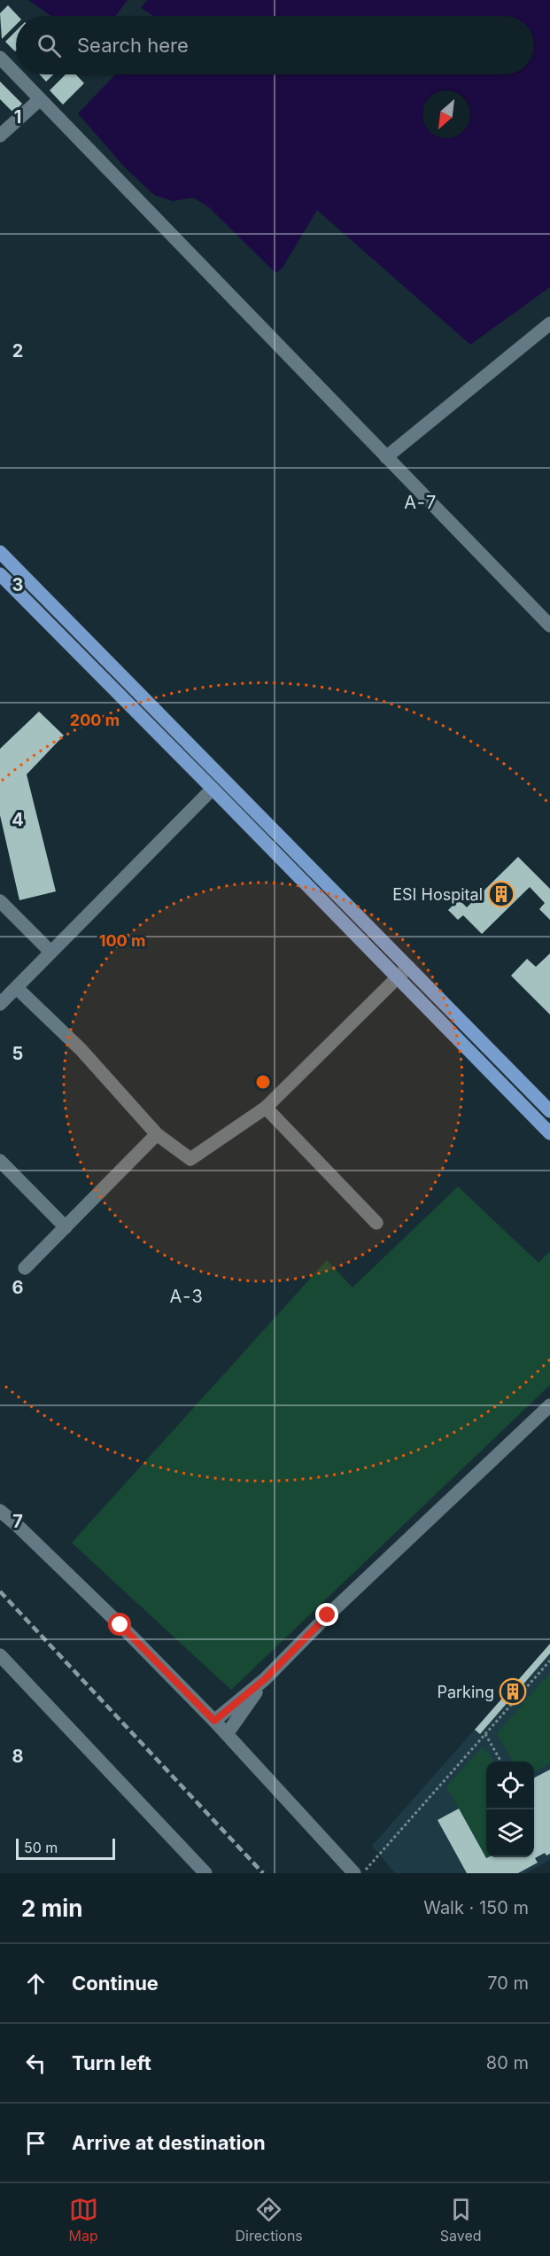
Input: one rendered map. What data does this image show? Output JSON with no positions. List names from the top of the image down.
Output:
{
  "districts": ["A-7", "A-3"],
  "places": {
    "building": ["ESI Hospital", "Parking"]
  },
  "scale_bar": "50 m",
  "north": "bottom left",
  "page": {
    "search": "Search here",
    "scale": "50 m",
    "heading": ["2 min", "Walk · 150 m"],
    "list": [
      ["Continue", "70 m"],
      ["Turn left", "80 m"],
      "Arrive at destination"
    ],
    "nav": ["Map", "Directions", "Saved"]
  },
  "grid": {
    "rows": [
      "1",
      "2",
      "3",
      "4",
      "5",
      "6",
      "7",
      "8"
    ]
  },
  "rings": ["200 m", "100 m"]
}
